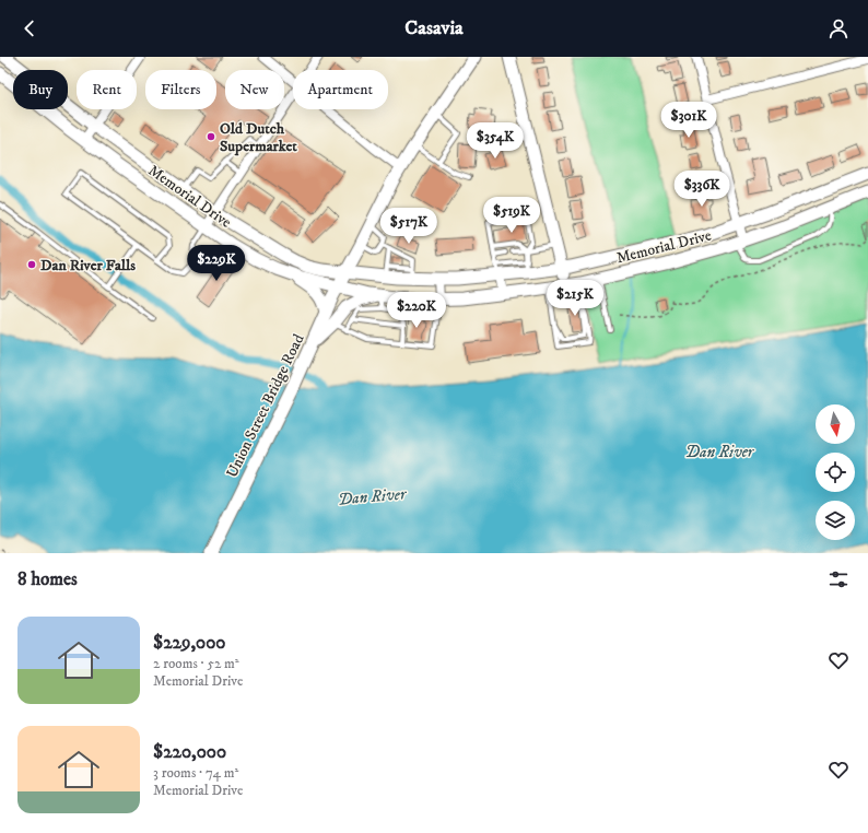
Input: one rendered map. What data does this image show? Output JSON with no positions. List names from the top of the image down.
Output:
{
  "streets": {
    "main road": ["Memorial Drive", "Union Street Bridge Road"]
  },
  "crossings": [
    ["Memorial Drive", "Union Street Bridge Road"]
  ],
  "water": ["Dan River"],
  "places": ["Old Dutch Supermarket", "Dan River Falls"],
  "north": "bottom",
  "page": {
    "header": "Casavia",
    "chip": [
      "Buy",
      "Rent",
      "Filters",
      "New",
      "Apartment"
    ],
    "price": [
      "$301K",
      "$354K",
      "$336K",
      "$519K",
      "$517K",
      "$229K",
      "$215K",
      "$220K"
    ],
    "heading": "8 homes",
    "list": [
      {
        "name": "$229,000",
        "note": "2 rooms · 52 m² · Memorial Drive"
      },
      {
        "name": "$220,000",
        "note": "3 rooms · 74 m² · Memorial Drive"
      }
    ]
  }
}
